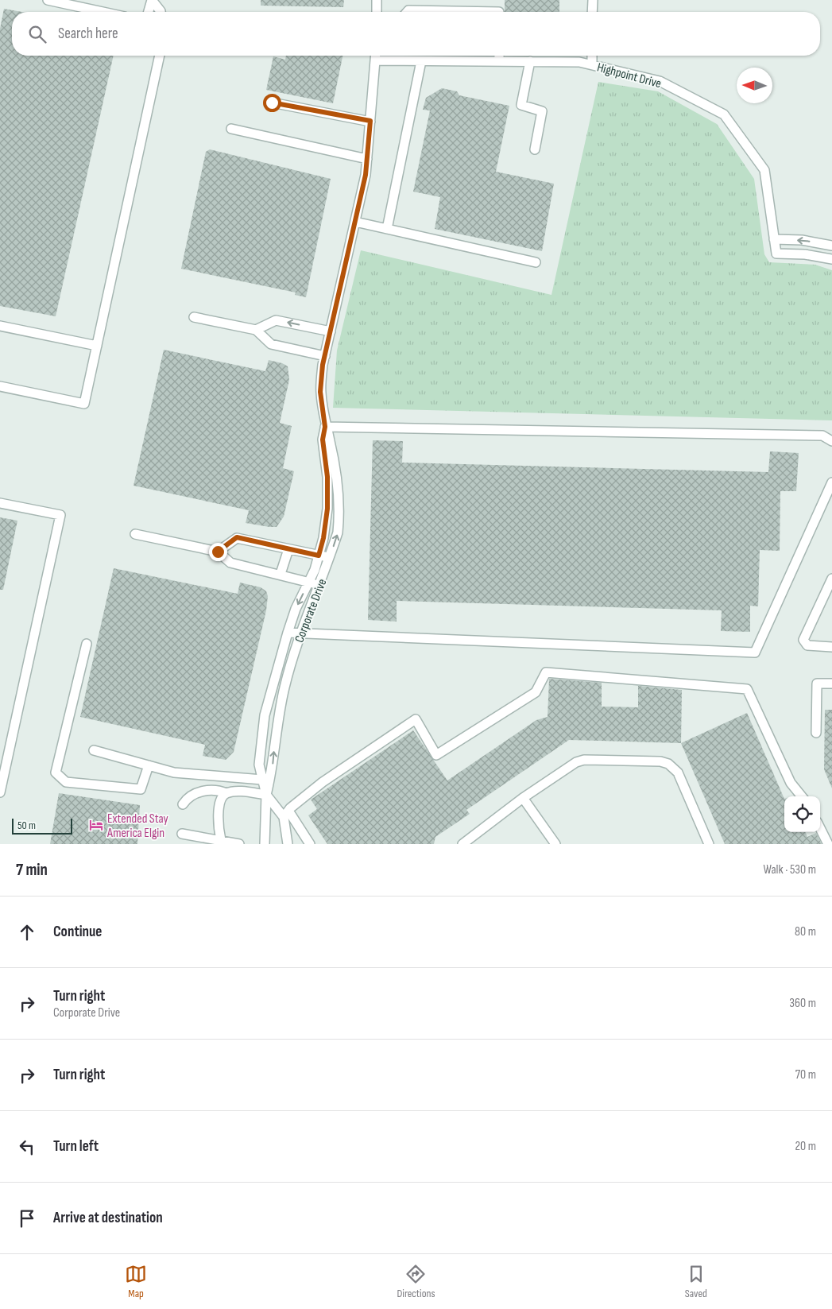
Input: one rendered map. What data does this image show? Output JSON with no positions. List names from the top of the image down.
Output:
{
  "streets": {
    "street": ["Highpoint Drive", "Corporate Drive"]
  },
  "crossings": [
    ["Highpoint Drive", "Corporate Drive"]
  ],
  "places": {
    "hotel": ["Extended Stay America Elgin"]
  },
  "scale_bar": "50 m",
  "north": "left",
  "page": {
    "search": "Search here",
    "scale": "50 m",
    "heading": ["7 min", "Walk · 530 m"],
    "list": [
      ["Continue", "80 m"],
      ["Turn right", "Corporate Drive", "360 m"],
      ["Turn right", "70 m"],
      ["Turn left", "20 m"],
      "Arrive at destination"
    ],
    "nav": ["Map", "Directions", "Saved"]
  }
}
